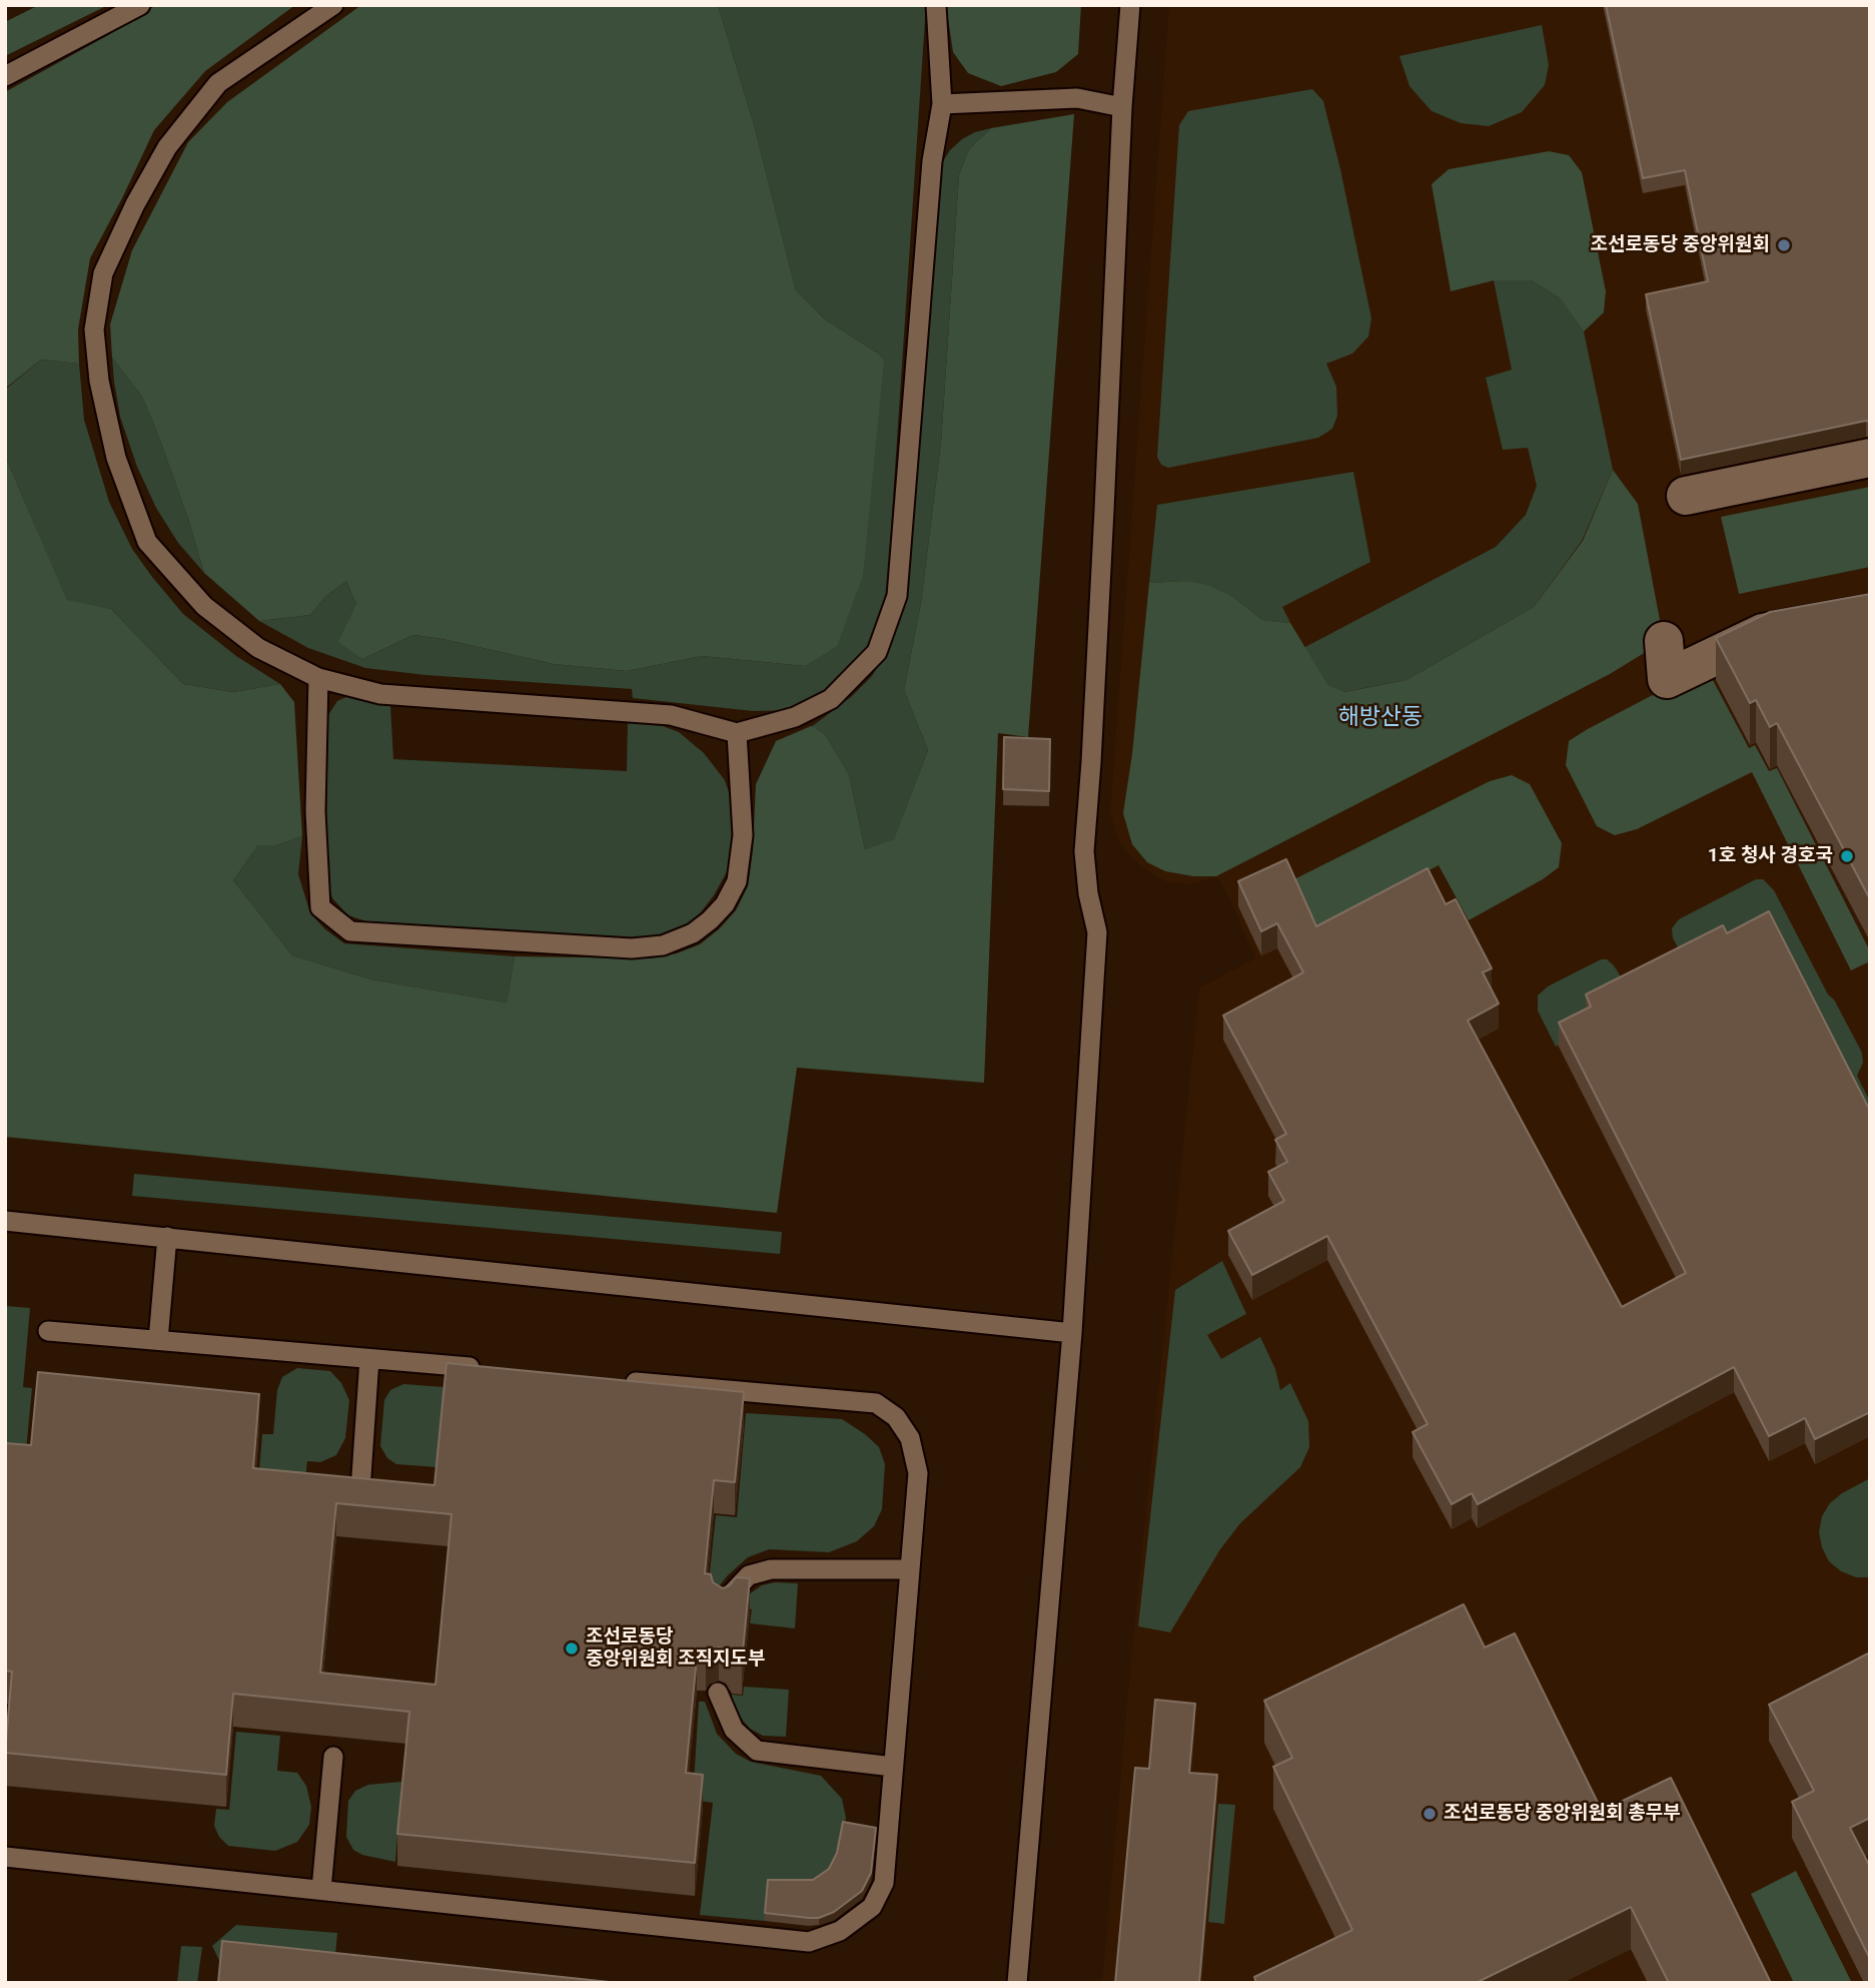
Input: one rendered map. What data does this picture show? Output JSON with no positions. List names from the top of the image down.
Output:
{
  "districts": ["해방산동"],
  "places": [
    "조선로동당 중앙위원회",
    "1호 청사 경호국",
    "조선로동당 중앙위원회 조직지도부",
    "조선로동당 중앙위원회 총무부"
  ]
}
